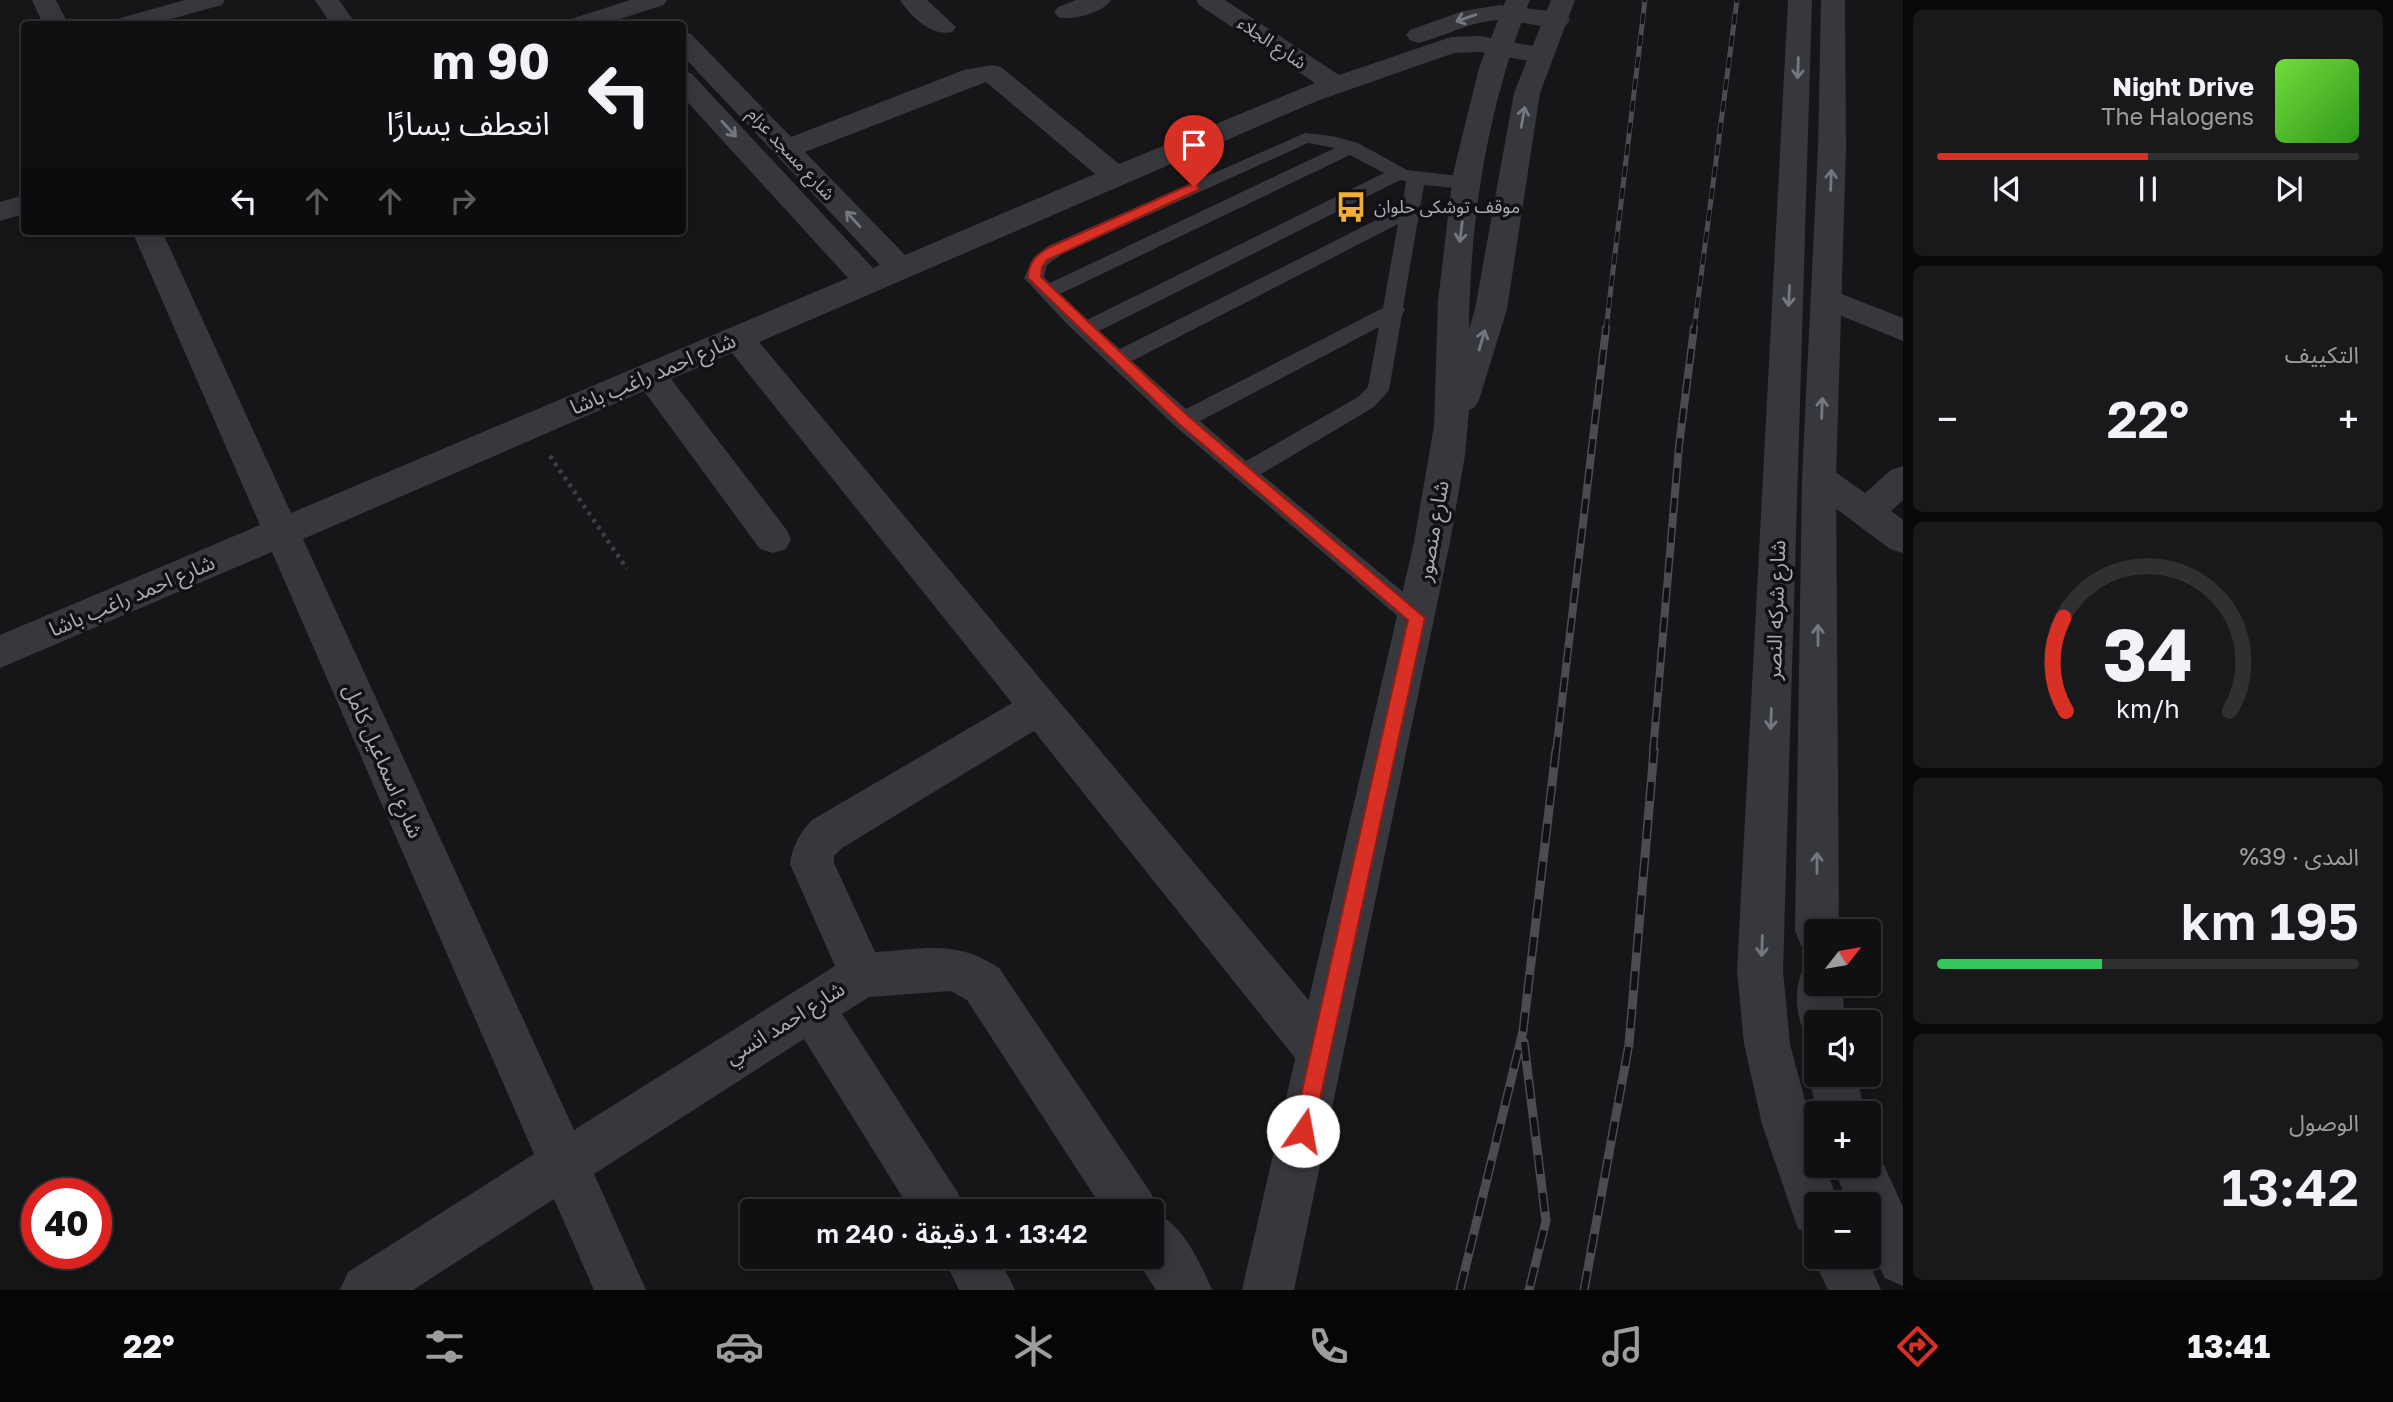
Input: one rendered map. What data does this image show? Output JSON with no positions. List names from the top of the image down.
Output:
{
  "streets": {
    "street": [
      "شارع الجلاء",
      "شارع مسجد عزام",
      "شارع احمد راغب باشا",
      "شارع منصور",
      "شارع شركه النصر",
      "شارع اسماعيل كامل",
      "شارع احمد انسي"
    ]
  },
  "crossings": [
    ["شارع الجلاء", "شارع احمد راغب باشا"],
    ["شارع مسجد عزام", "شارع احمد راغب باشا"],
    ["شارع احمد راغب باشا", "شارع منصور"],
    ["شارع احمد راغب باشا", "شارع اسماعيل كامل"],
    ["شارع اسماعيل كامل", "شارع احمد انسي"]
  ],
  "places": {
    "bus stop": ["موقف توشكى حلوان"]
  },
  "north": "top right",
  "page": {
    "turn": ["90 m", "انعطف يسارًا"],
    "song": ["Night Drive", "The Halogens"],
    "tile": [
      "التكييف",
      ["المدى · 39%", "195 km"],
      ["الوصول", "13:42"]
    ],
    "heat": ["−", "22°", "+"],
    "map_buttons": ["+", "−"],
    "limit": "40",
    "trip": "13:42 · 1 دقيقة · 240 m",
    "tabs": ["13:41", "22°"],
    "gauge": ["34", "km/h"]
  }
}
